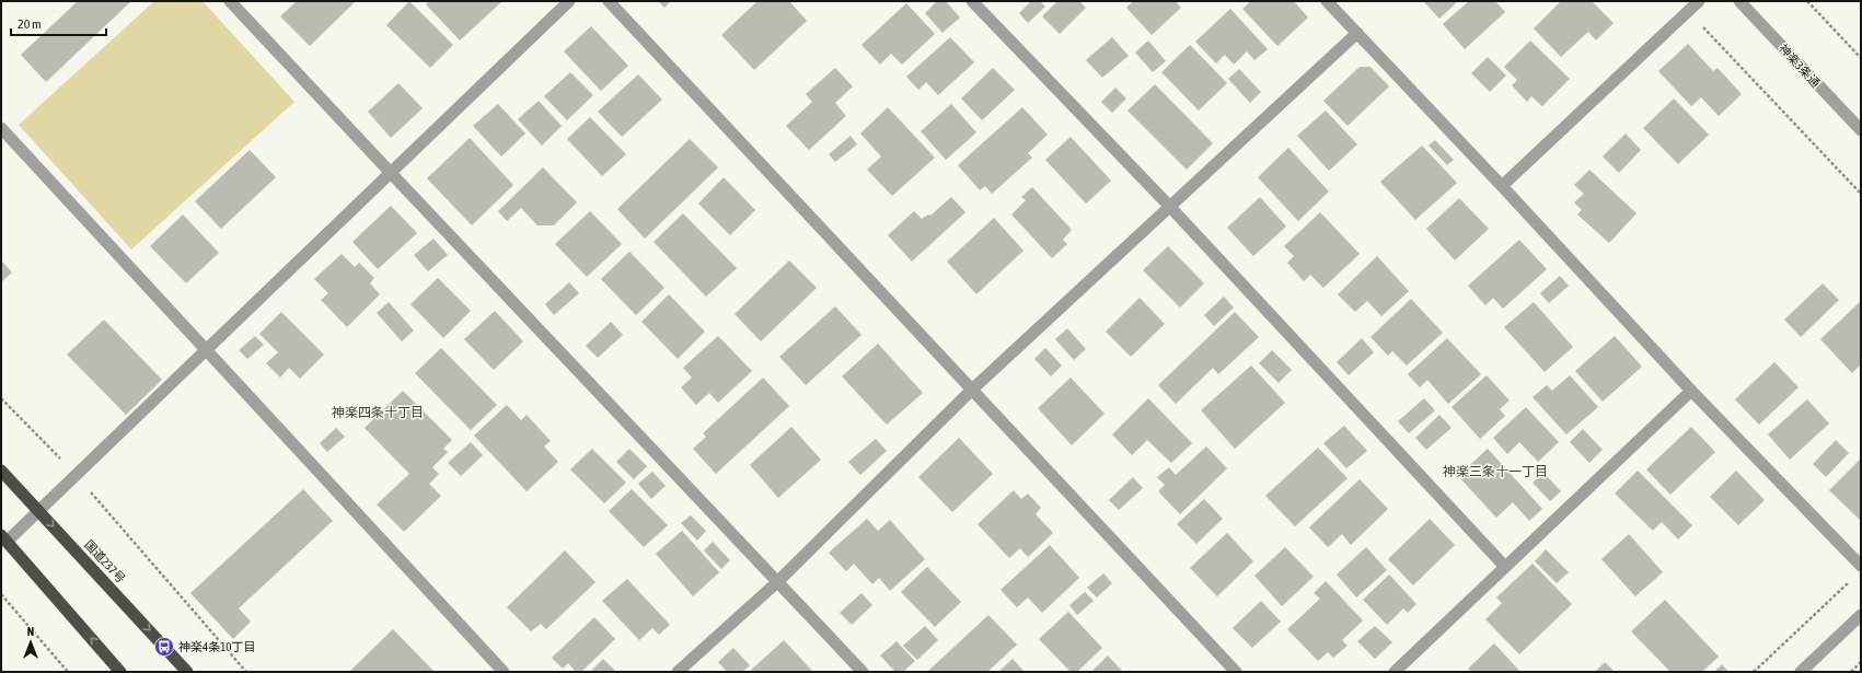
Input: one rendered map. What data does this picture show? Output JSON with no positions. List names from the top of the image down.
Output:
{
  "streets": {
    "highway": ["国道237号"],
    "street": ["神楽3条通"]
  },
  "districts": ["神楽四条十丁目", "神楽三条十一丁目"],
  "places": {
    "bus stop": ["神楽4条10丁目"]
  },
  "scale_bar": "20 m",
  "north": "top"
}
